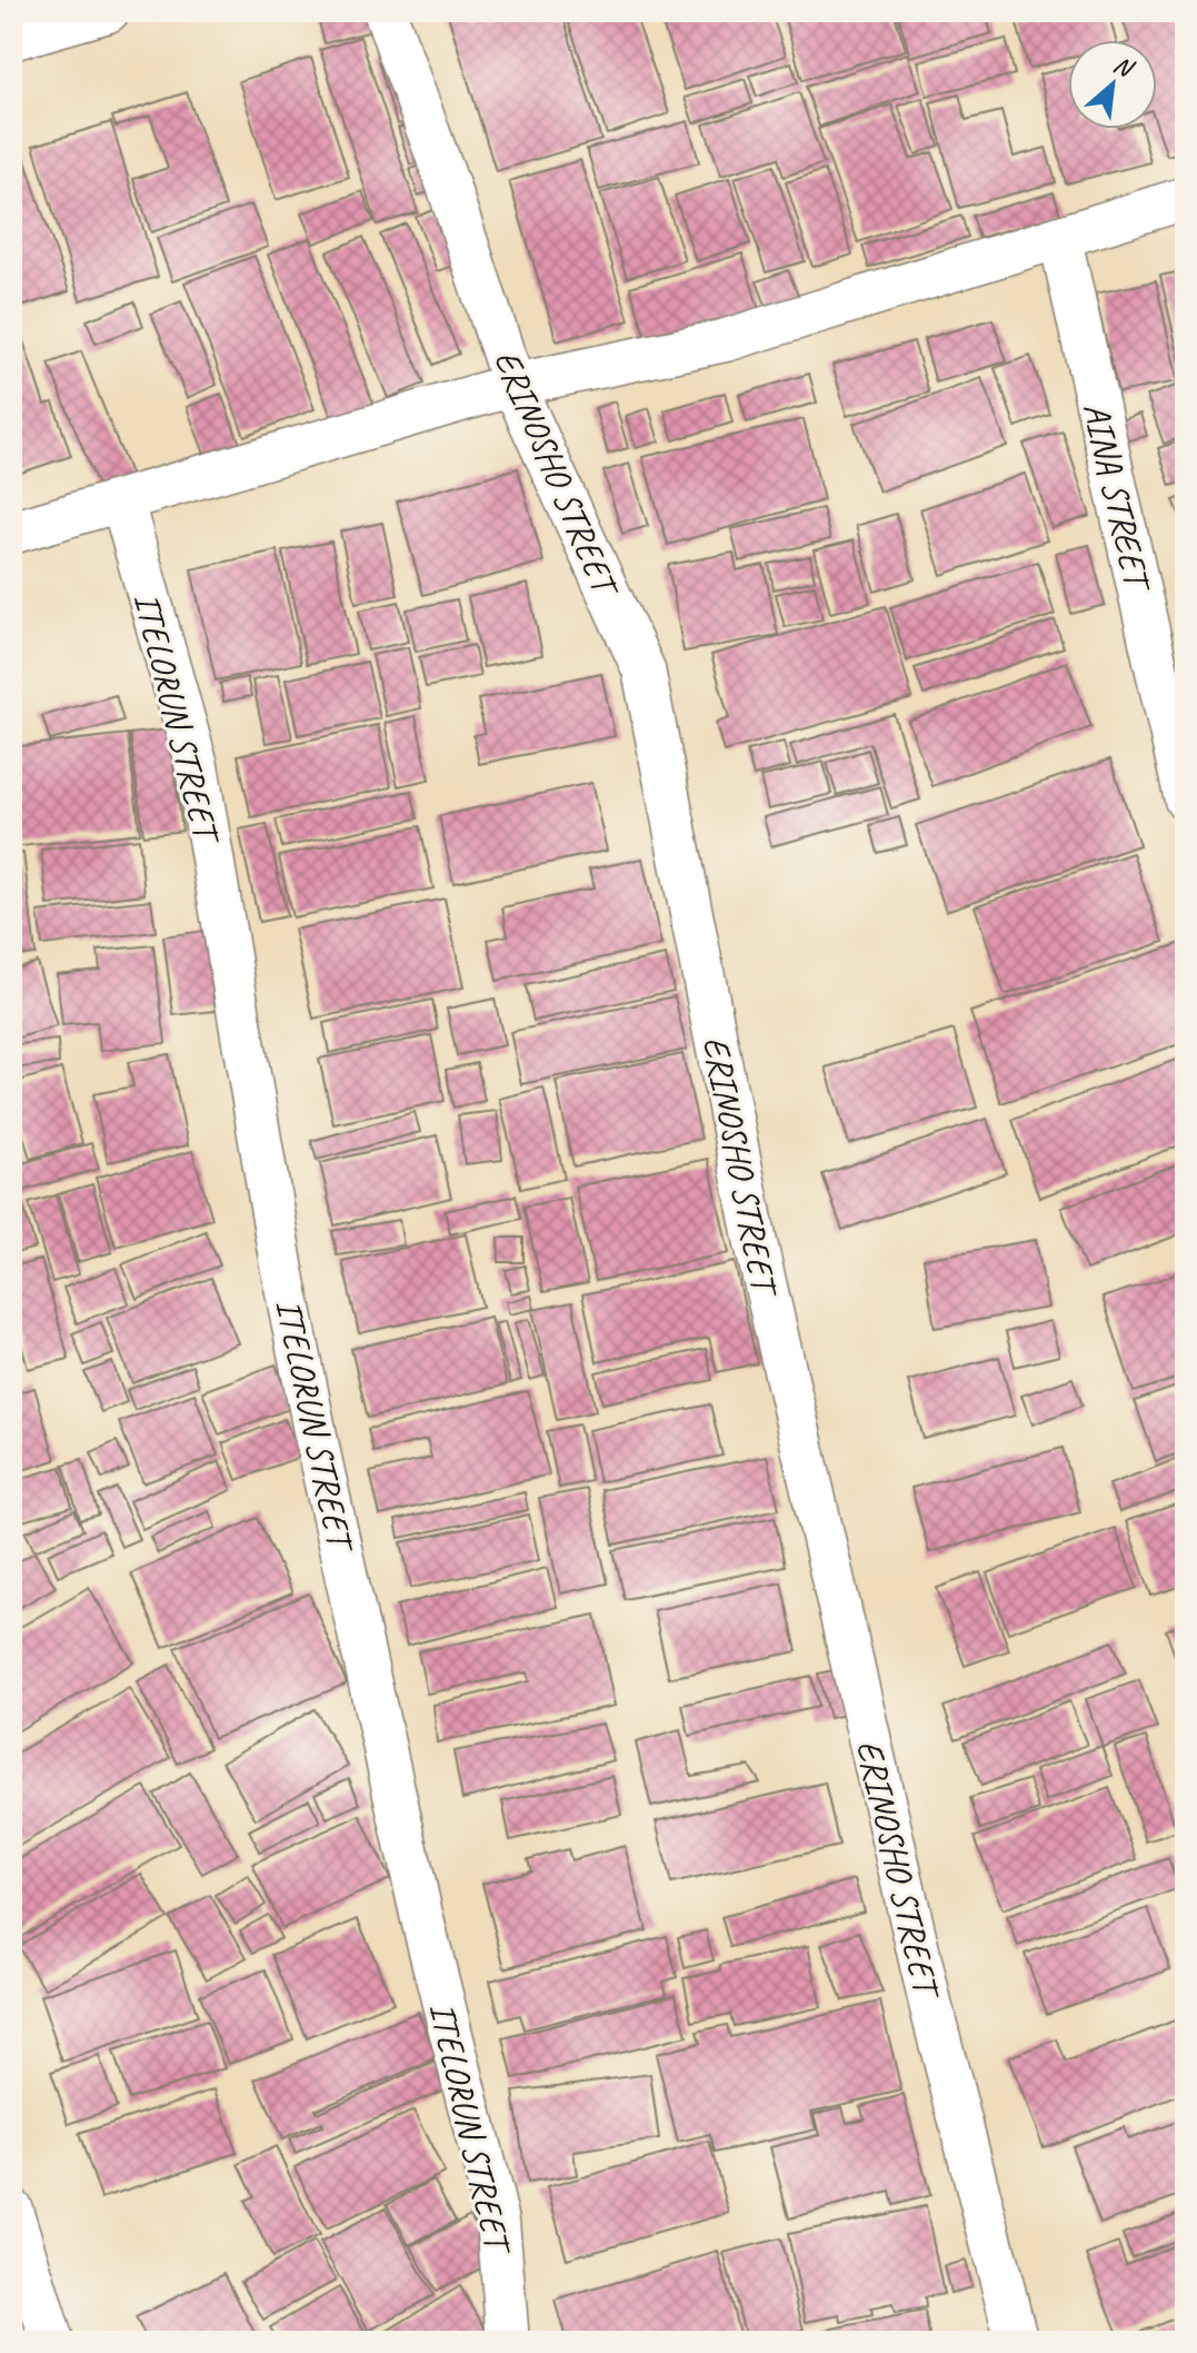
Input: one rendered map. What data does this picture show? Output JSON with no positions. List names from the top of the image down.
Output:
{
  "streets": {
    "street": ["ERINOSHO STREET", "AINA STREET", "ITELORUN STREET"]
  },
  "north": "top right"
}
